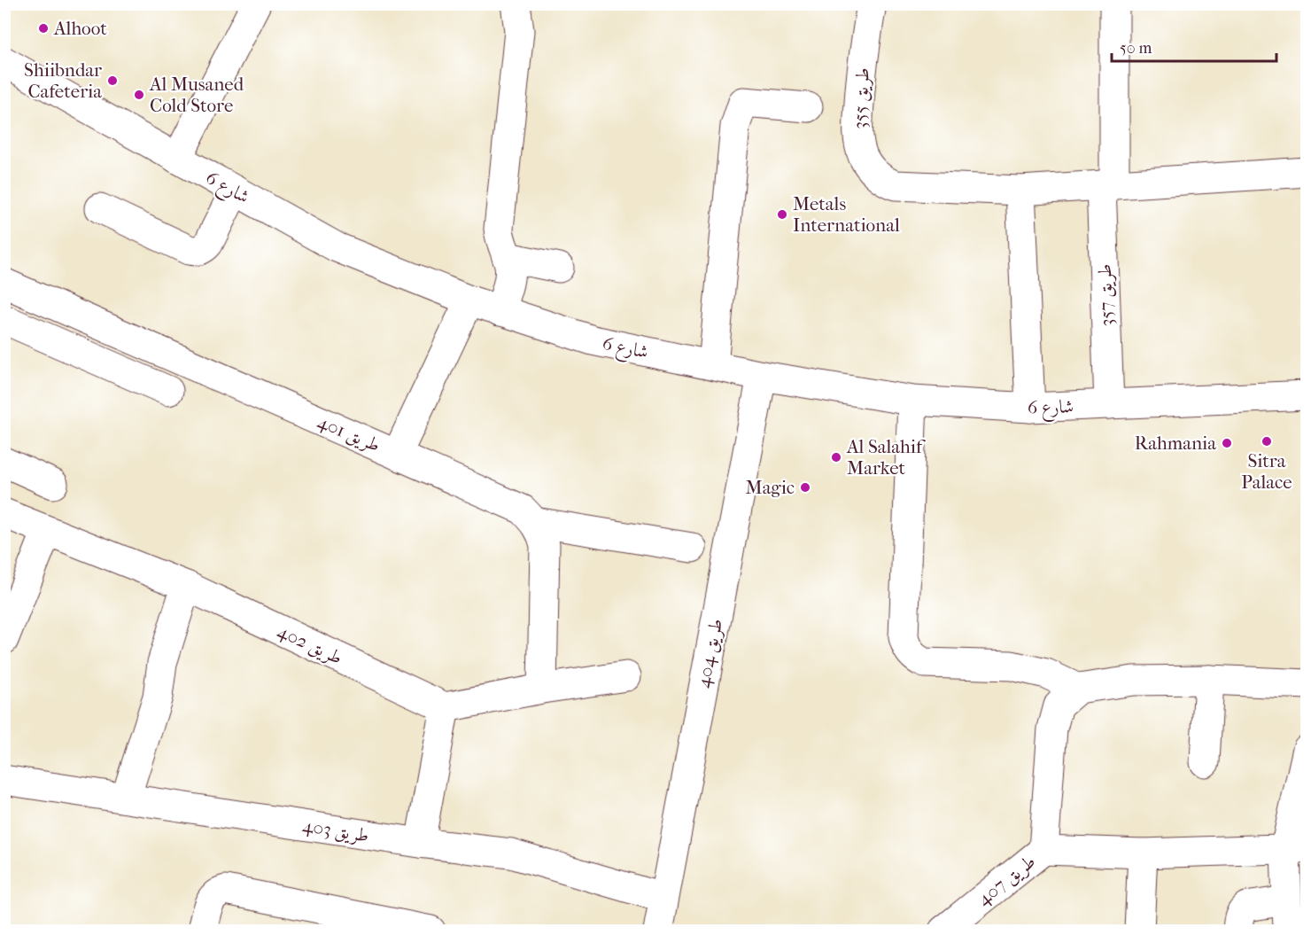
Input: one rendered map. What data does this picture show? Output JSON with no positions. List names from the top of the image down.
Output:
{
  "streets": {
    "street": [
      "طريق 355",
      "شارع 6",
      "طريق 357",
      "طريق 401",
      "طريق 402",
      "طريق 404",
      "طريق 403",
      "طريق 407"
    ]
  },
  "crossings": [
    ["شارع 6", "طريق 357"],
    ["شارع 6", "طريق 404"],
    ["طريق 404", "طريق 403"]
  ],
  "places": [
    "Alhoot",
    "Shiibndar Cafeteria",
    "Al Musaned Cold Store",
    "Metals International",
    "Sitra Palace",
    "Rahmania",
    "Al Salahif Market",
    "Magic"
  ],
  "scale_bar": "50 m"
}
